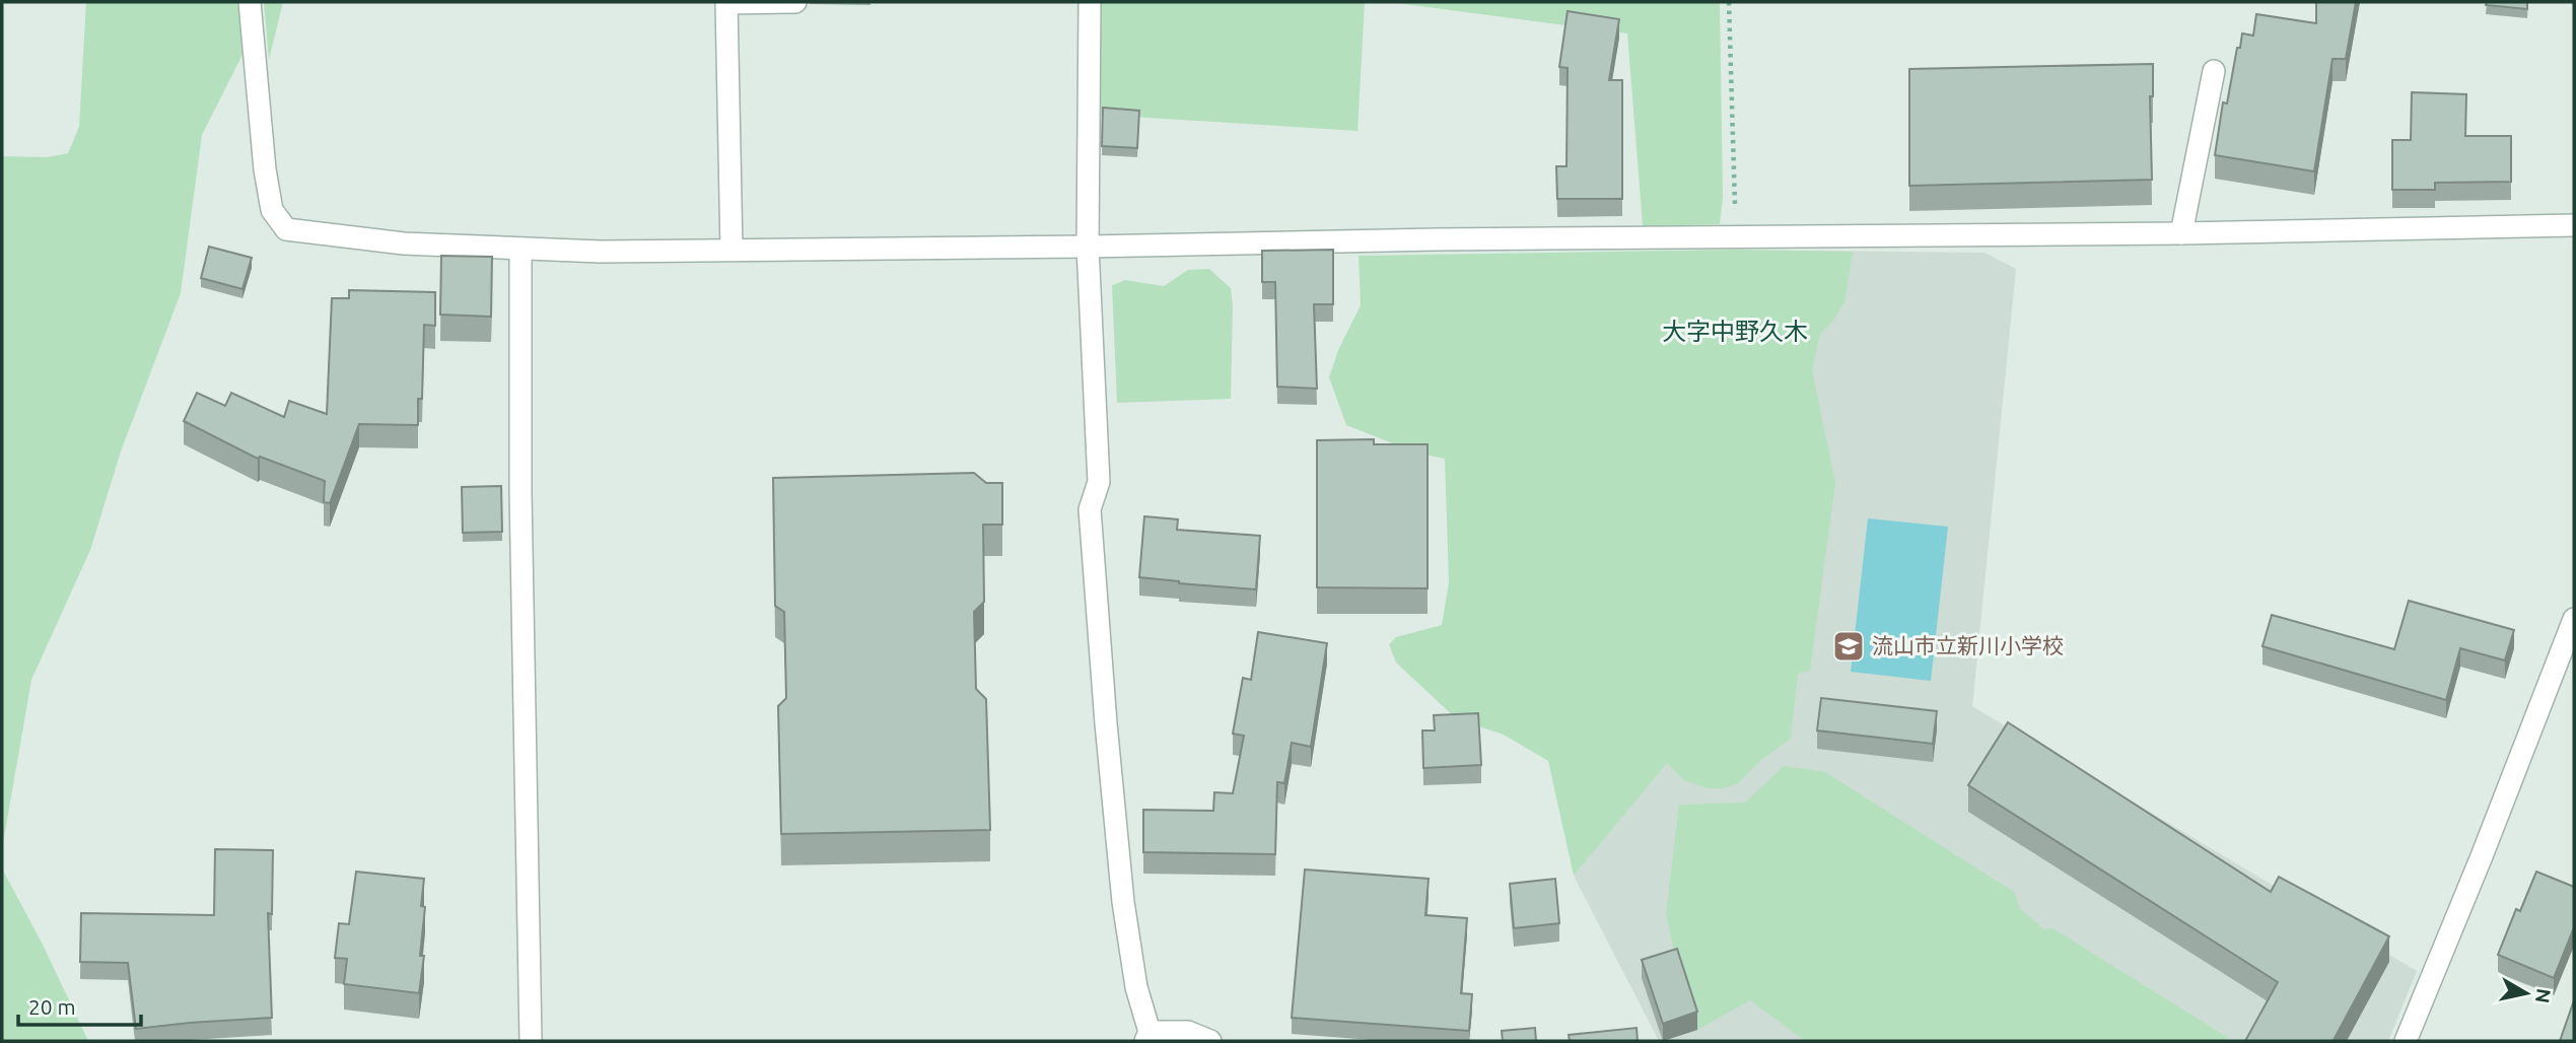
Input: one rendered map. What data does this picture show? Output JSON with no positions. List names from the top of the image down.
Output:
{
  "districts": ["大字中野久木"],
  "places": {
    "school or university": ["流山市立新川小学校"]
  },
  "scale_bar": "20 m",
  "north": "right"
}
